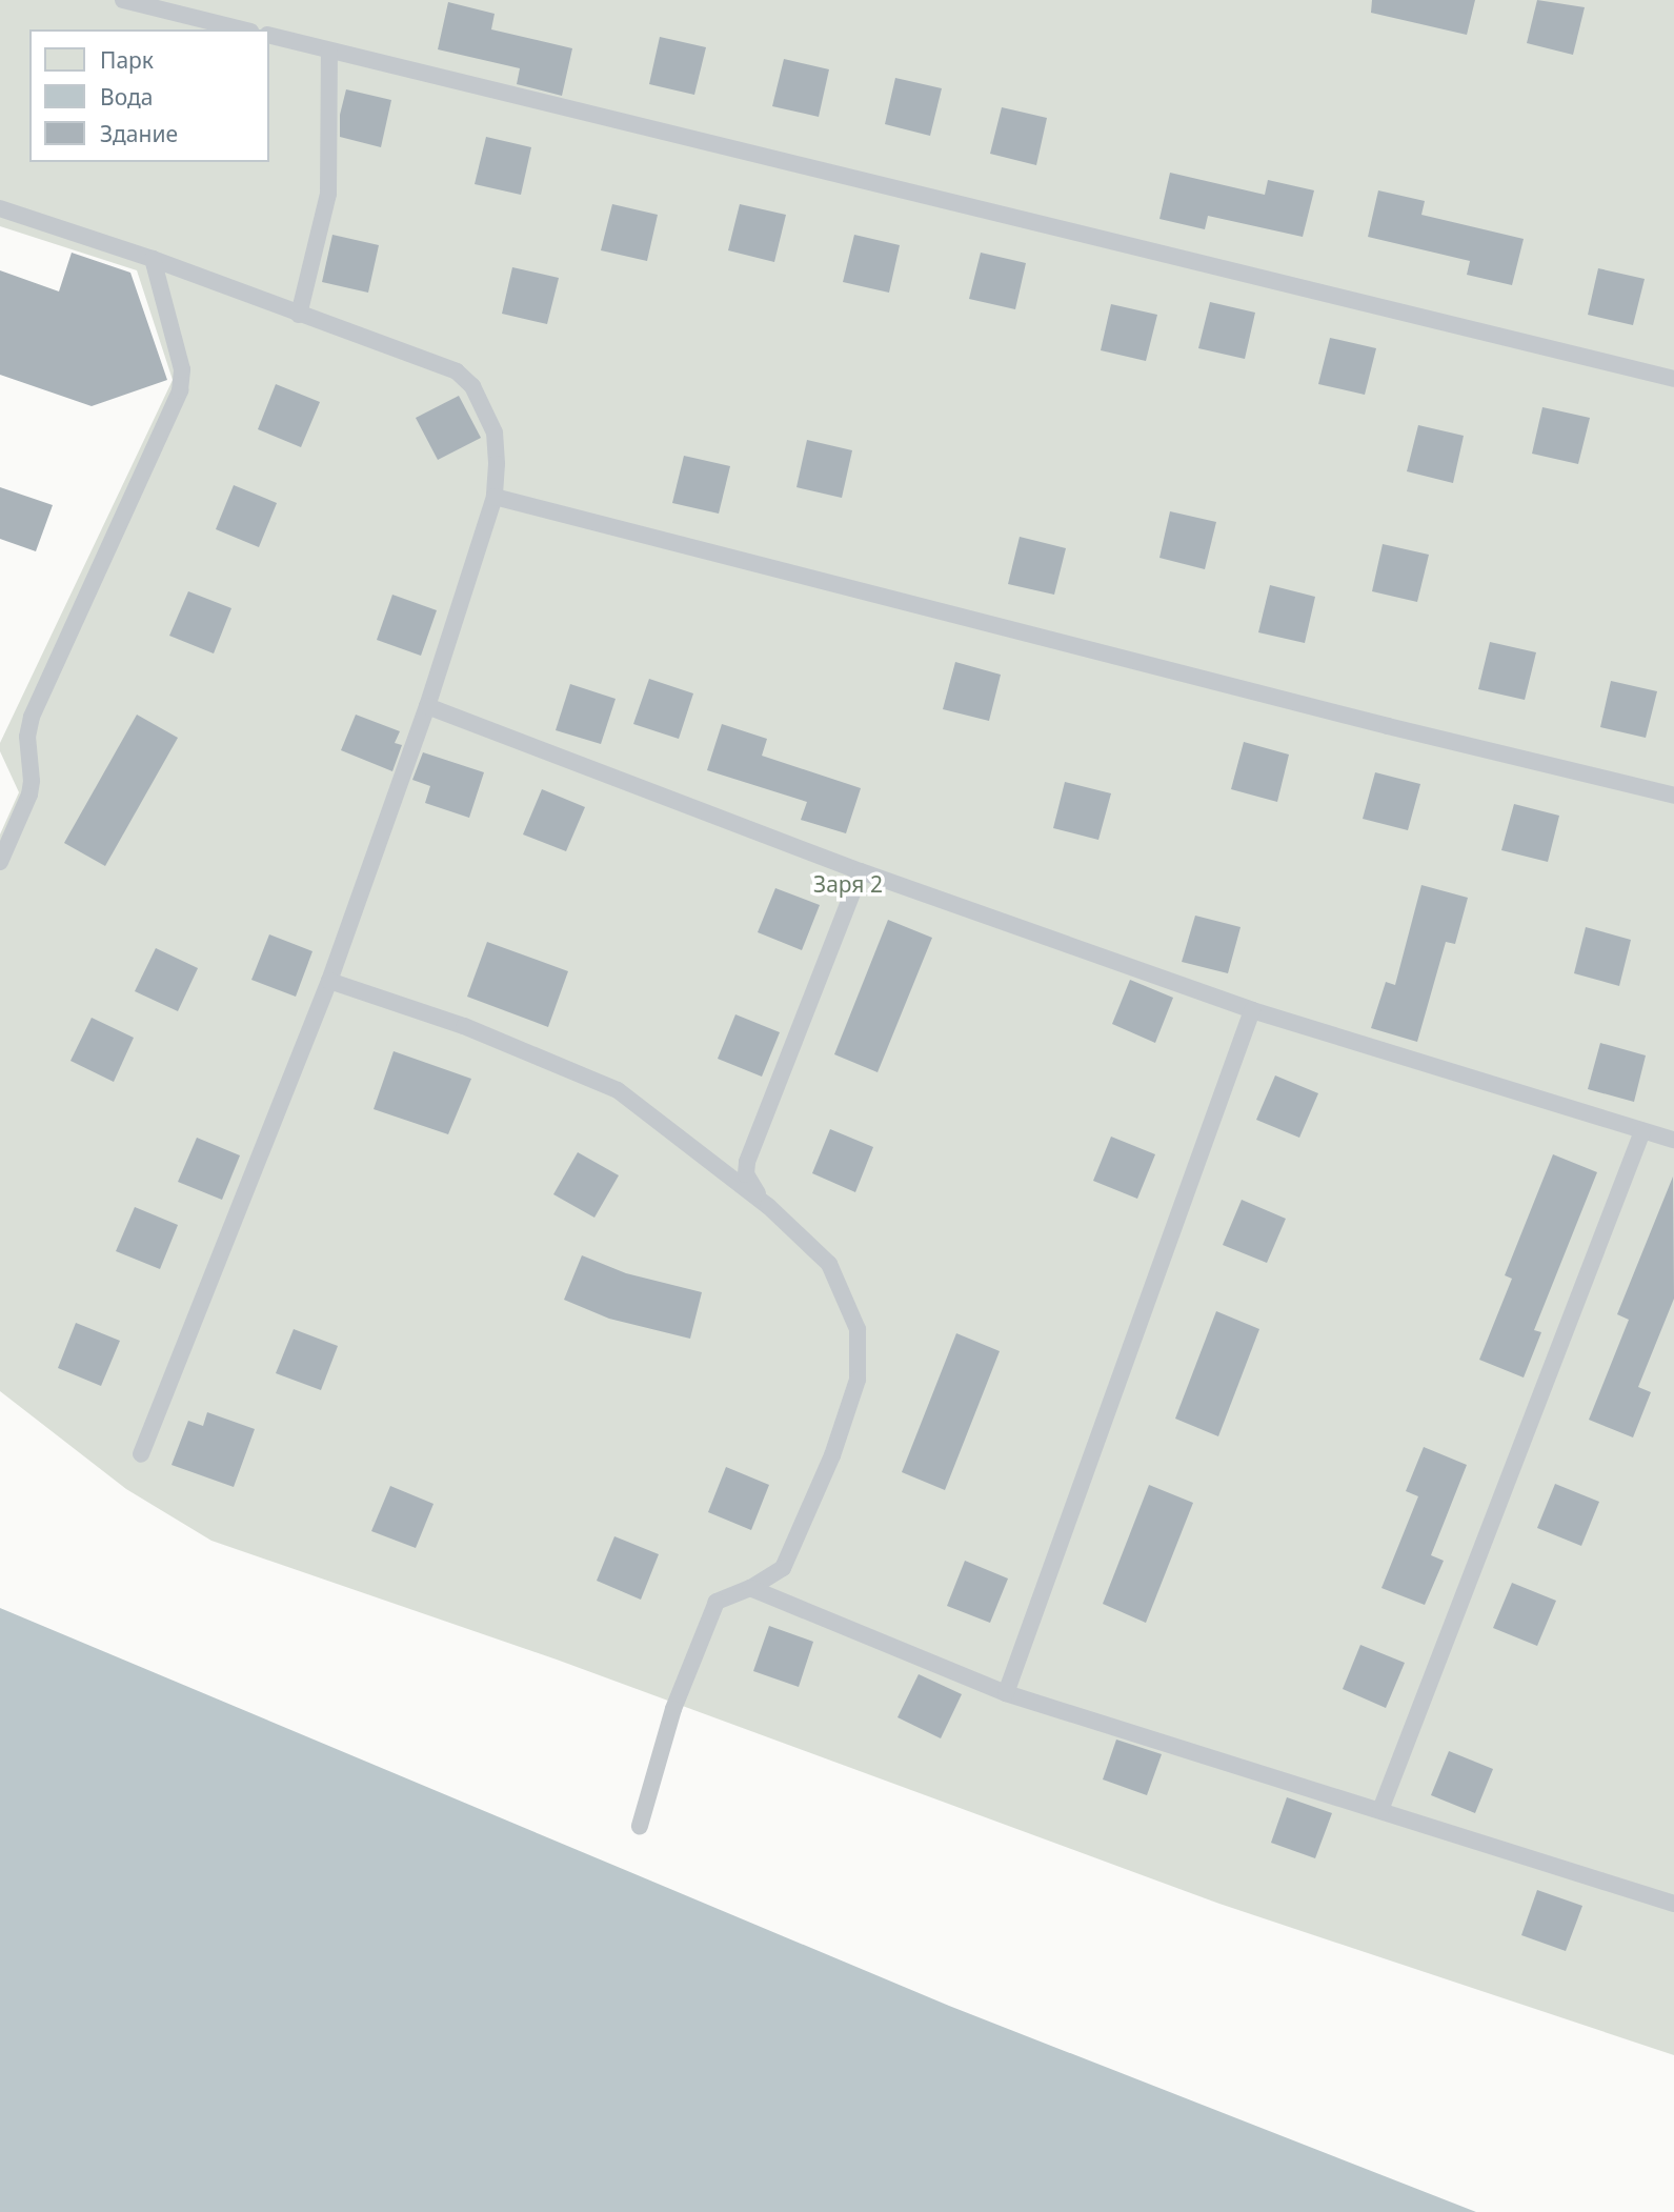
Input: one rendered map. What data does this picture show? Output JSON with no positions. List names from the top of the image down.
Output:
{
  "parks": ["Заря 2"],
  "legend": ["Парк", "Вода", "Здание"]
}
